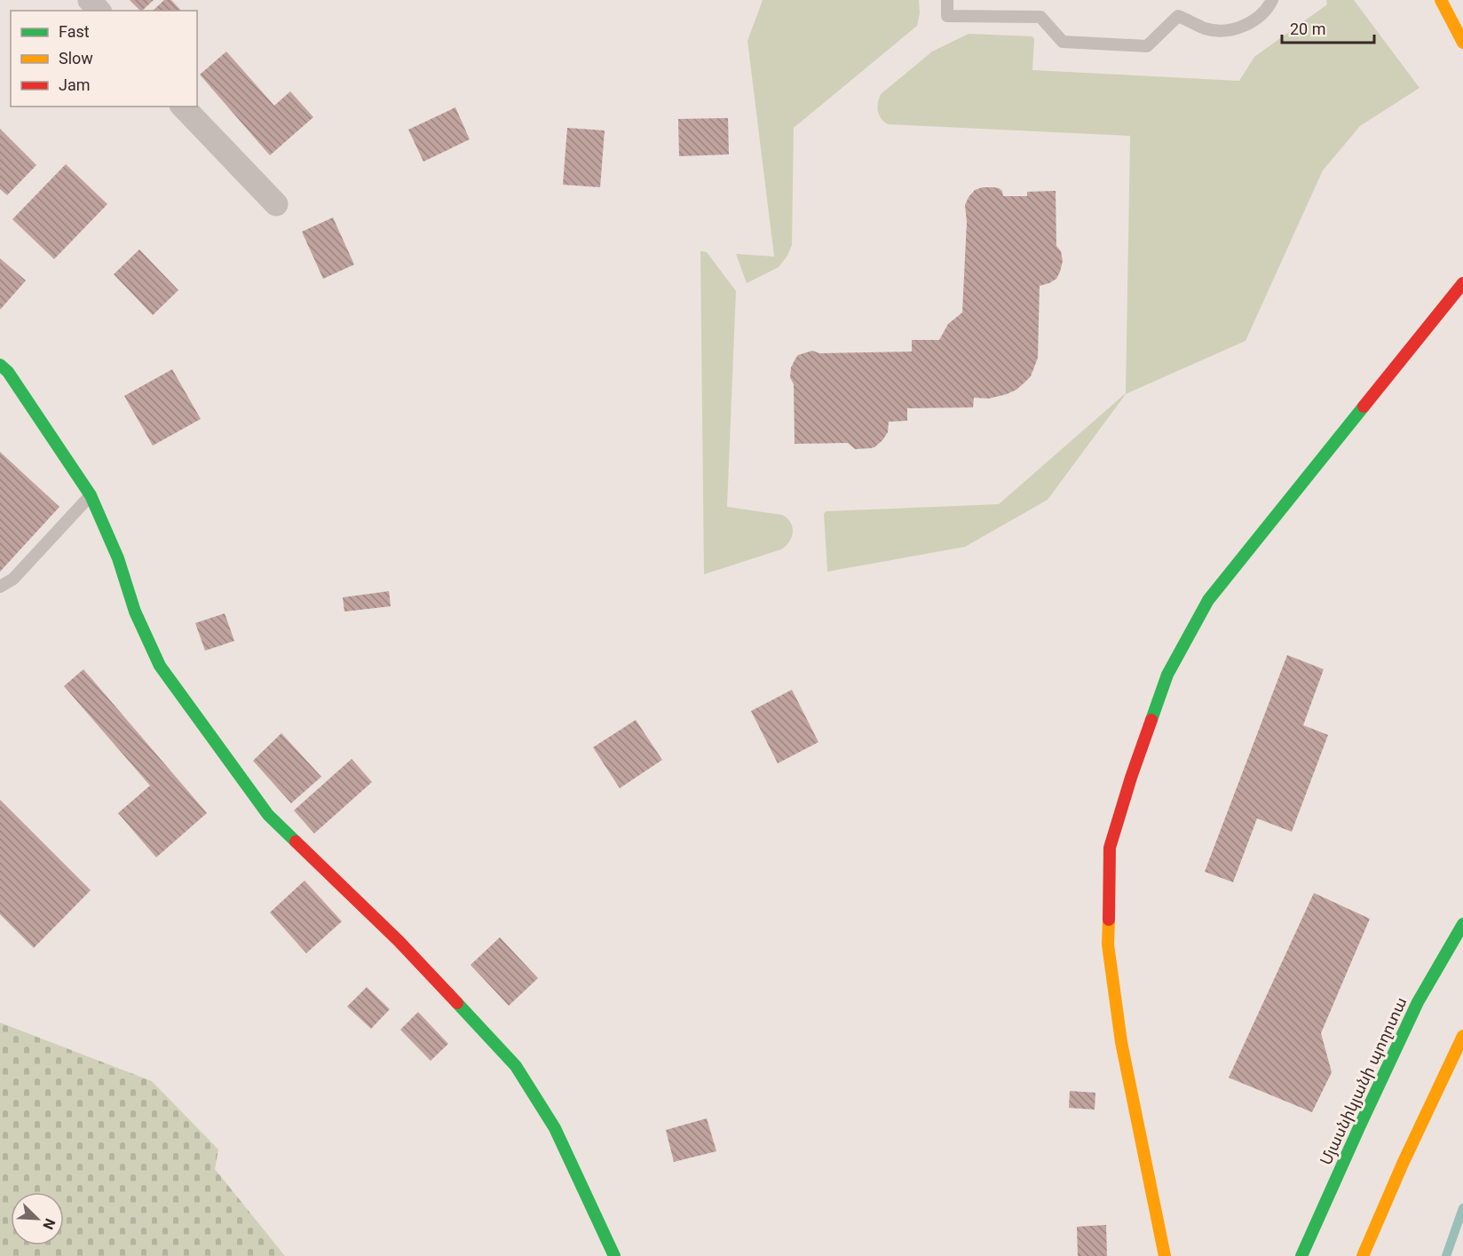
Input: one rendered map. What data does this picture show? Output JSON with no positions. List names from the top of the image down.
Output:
{
  "streets": {
    "main road": ["Մյասնիկյանի պողոտա"]
  },
  "legend": ["Fast", "Slow", "Jam"],
  "scale_bar": "20 m",
  "north": "bottom right"
}
